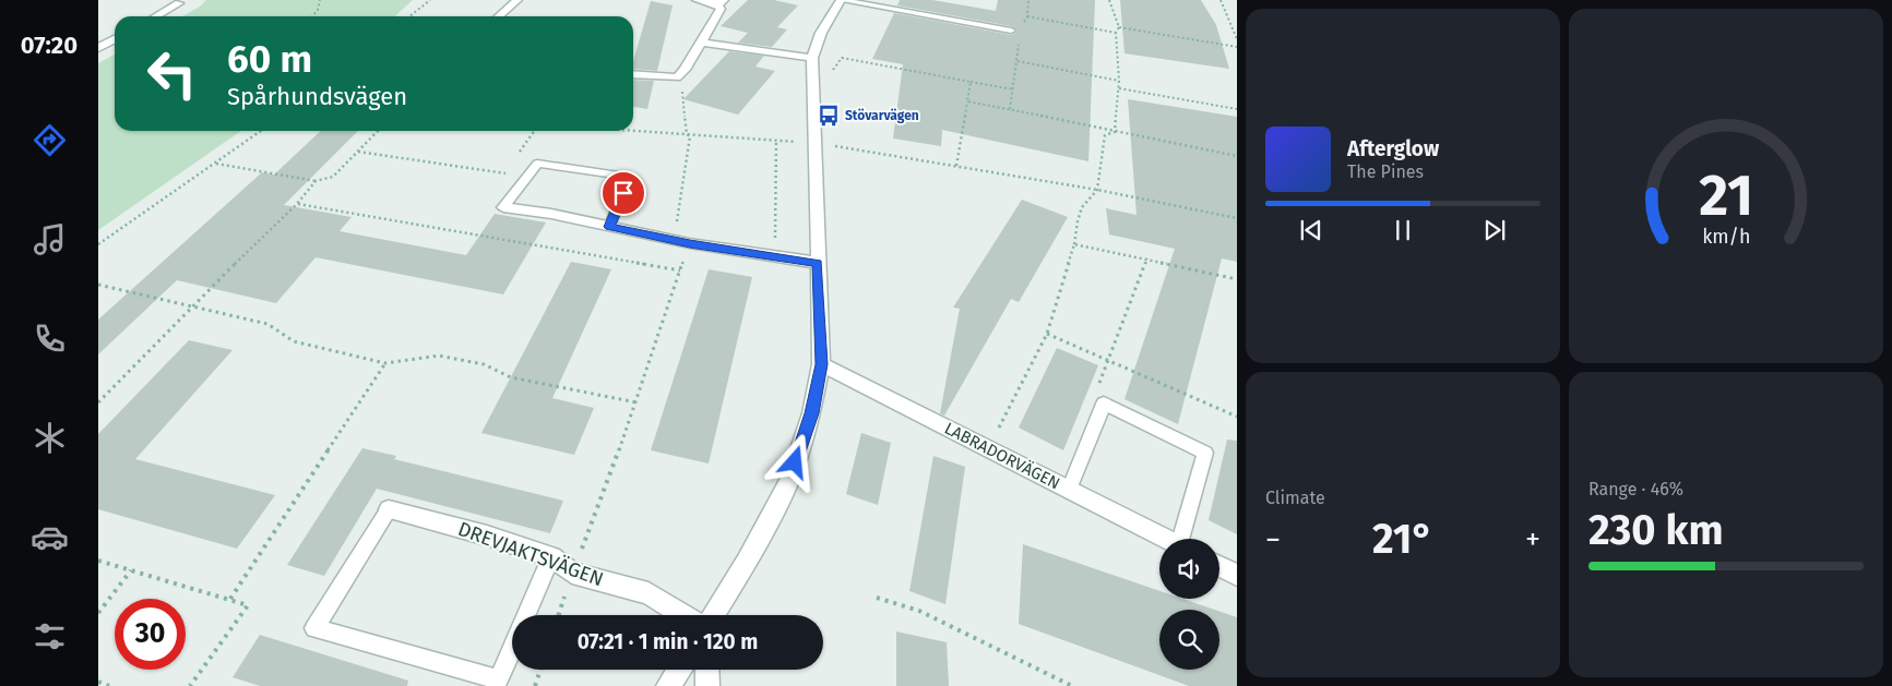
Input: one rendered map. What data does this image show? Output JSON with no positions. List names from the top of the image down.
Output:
{
  "streets": {
    "street": ["LABRADORVÄGEN", "DREVJAKTSVÄGEN"]
  },
  "places": {
    "bus stop": ["Stövarvägen"]
  },
  "page": {
    "tabs": "07:20",
    "turn": ["60 m", "Spårhundsvägen"],
    "song": ["Afterglow", "The Pines"],
    "tile": [
      "Climate",
      ["Range · 46%", "230 km"]
    ],
    "heat": ["−", "21°", "+"],
    "limit": "30",
    "trip": "07:21 · 1 min · 120 m",
    "gauge": ["21", "km/h"]
  }
}
